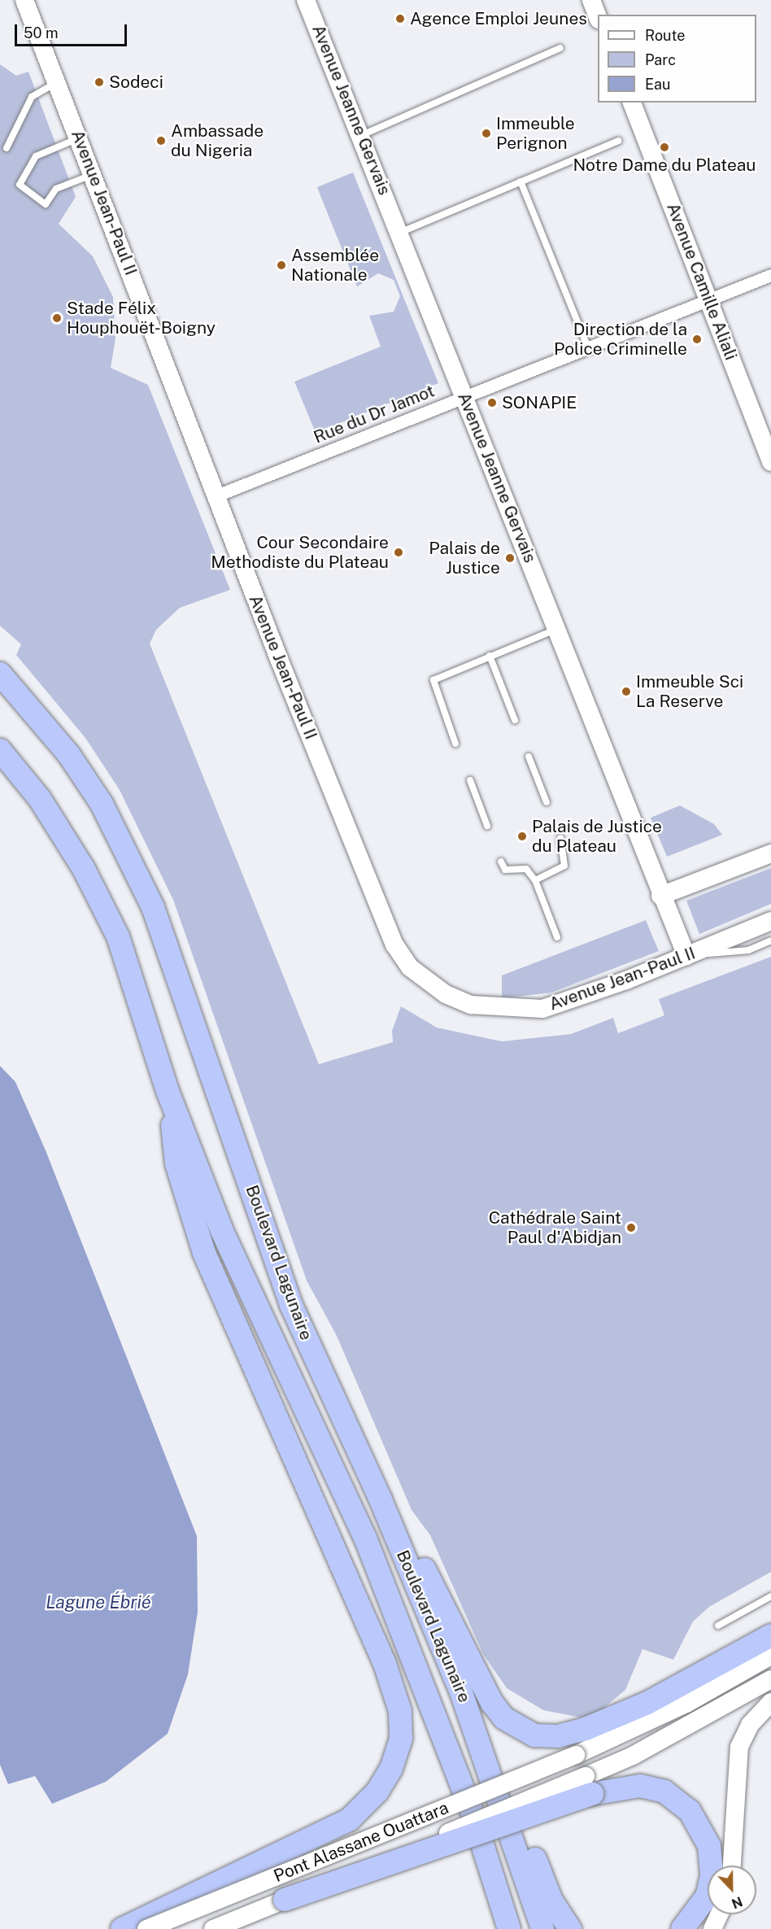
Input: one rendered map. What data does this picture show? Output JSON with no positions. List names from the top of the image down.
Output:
{
  "streets": {
    "highway": ["Boulevard Lagunaire"],
    "main road": [
      "Avenue Jeanne Gervais",
      "Avenue Jean-Paul II",
      "Avenue Camille Aliali",
      "Pont Alassane Ouattara"
    ],
    "street": ["Rue du Dr Jamot"]
  },
  "crossings": [
    ["Avenue Jeanne Gervais", "Avenue Jean-Paul II"],
    ["Avenue Jeanne Gervais", "Rue du Dr Jamot"],
    ["Avenue Jean-Paul II", "Rue du Dr Jamot"],
    ["Avenue Camille Aliali", "Rue du Dr Jamot"]
  ],
  "water": ["Lagune Ébrié"],
  "places": [
    "Agence Emploi Jeunes",
    "Sodeci",
    "Immeuble Perignon",
    "Ambassade du Nigeria",
    "Notre Dame du Plateau",
    "Assemblée Nationale",
    "Stade Félix Houphouët-Boigny",
    "Direction de la Police Criminelle",
    "SONAPIE",
    "Cour Secondaire Methodiste du Plateau",
    "Palais de Justice",
    "Immeuble Sci La Reserve",
    "Palais de Justice du Plateau",
    "Cathédrale Saint Paul d'Abidjan"
  ],
  "legend": ["Route", "Parc", "Eau"],
  "scale_bar": "50 m",
  "north": "bottom"
}
